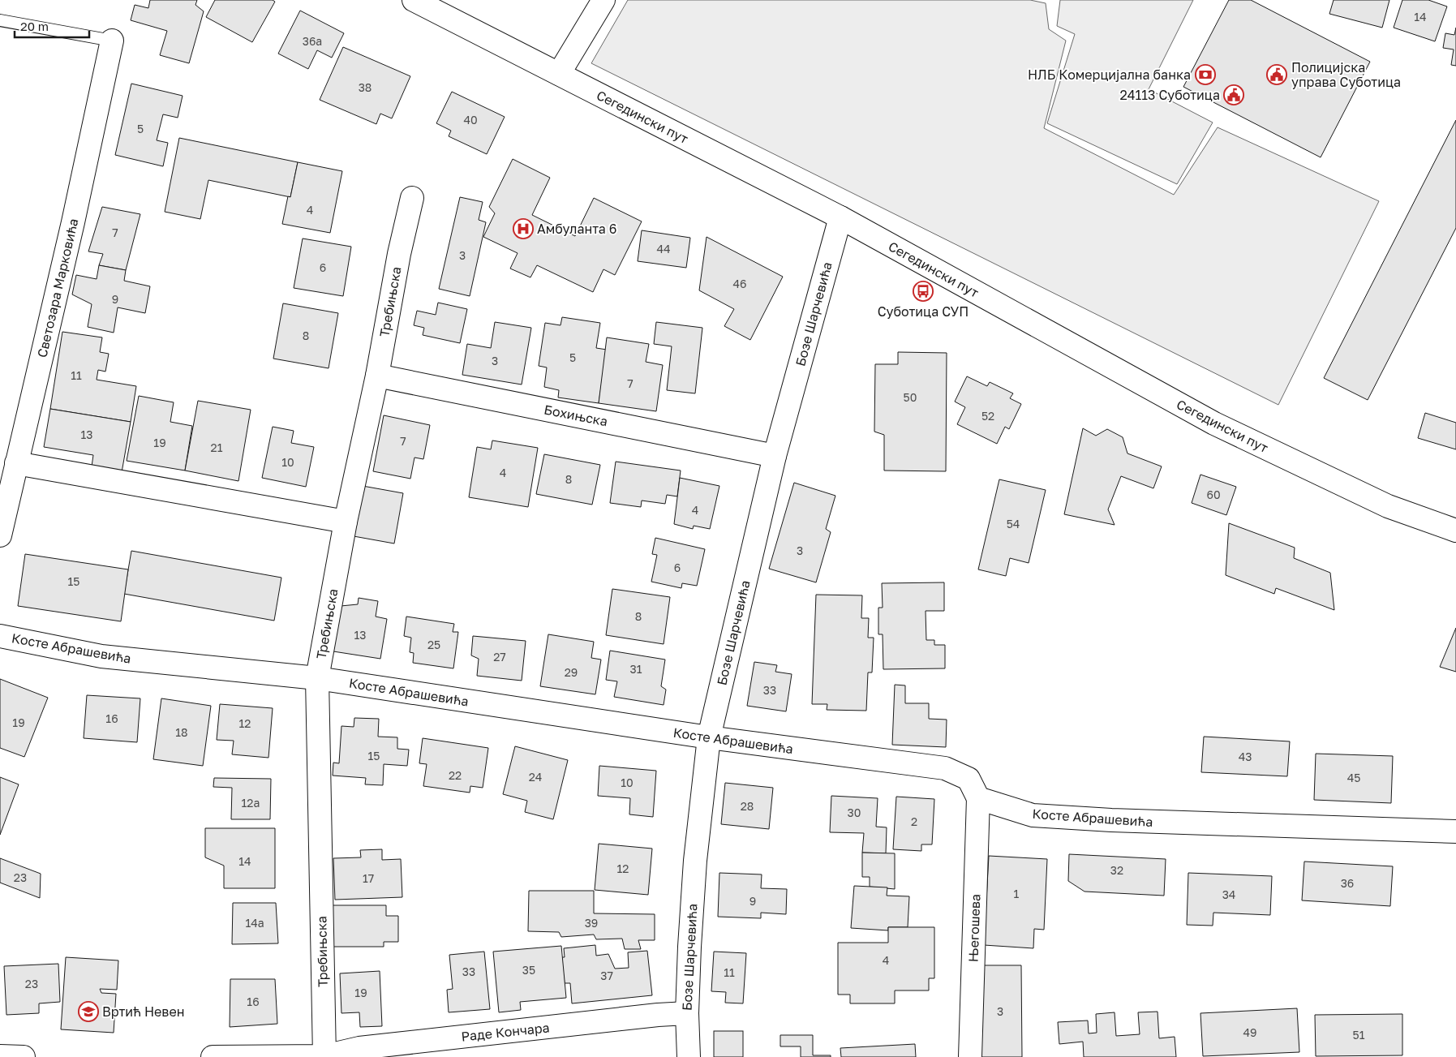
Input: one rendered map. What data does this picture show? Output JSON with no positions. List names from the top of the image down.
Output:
{
  "streets": {
    "street": [
      "Сегедински пут",
      "Светозара Марковића",
      "Требињска",
      "Бозе Шарчевића",
      "Бохињска",
      "Косте Абрашевића",
      "Његошева",
      "Раде Кончара"
    ]
  },
  "crossings": [
    ["Сегедински пут", "Бозе Шарчевића"],
    ["Требињска", "Бохињска"],
    ["Требињска", "Косте Абрашевића"],
    ["Требињска", "Раде Кончара"],
    ["Бозе Шарчевића", "Бохињска"],
    ["Бозе Шарчевића", "Косте Абрашевића"],
    ["Бозе Шарчевића", "Раде Кончара"],
    ["Косте Абрашевића", "Његошева"]
  ],
  "places": {
    "bank": ["НЛБ Комерцијална банка"],
    "public building": ["Полицијска управа Суботица", "24113 Суботица"],
    "hospital": ["Амбуланта 6"],
    "bus stop": ["Суботица СУП"],
    "school or university": ["Вртић Невен"]
  },
  "house_numbers": [
    "14",
    "36a",
    "38",
    "40",
    "5",
    "4",
    "7",
    "44",
    "3",
    "6",
    "46",
    "9",
    "8",
    "5",
    "3",
    "11",
    "7",
    "50",
    "52",
    "13",
    "7",
    "19",
    "21",
    "10",
    "4",
    "8",
    "60",
    "4",
    "54",
    "3",
    "6",
    "15",
    "8",
    "13",
    "25",
    "27",
    "31",
    "29",
    "33",
    "16",
    "19",
    "12",
    "18",
    "15",
    "43",
    "22",
    "24",
    "45",
    "10",
    "12a",
    "28",
    "30",
    "2",
    "14",
    "12",
    "32",
    "23",
    "17",
    "36",
    "1",
    "34",
    "9",
    "14a",
    "39",
    "4",
    "35",
    "33",
    "11",
    "37",
    "23",
    "19",
    "16",
    "3",
    "49",
    "51"
  ],
  "scale_bar": "20 m"
}
